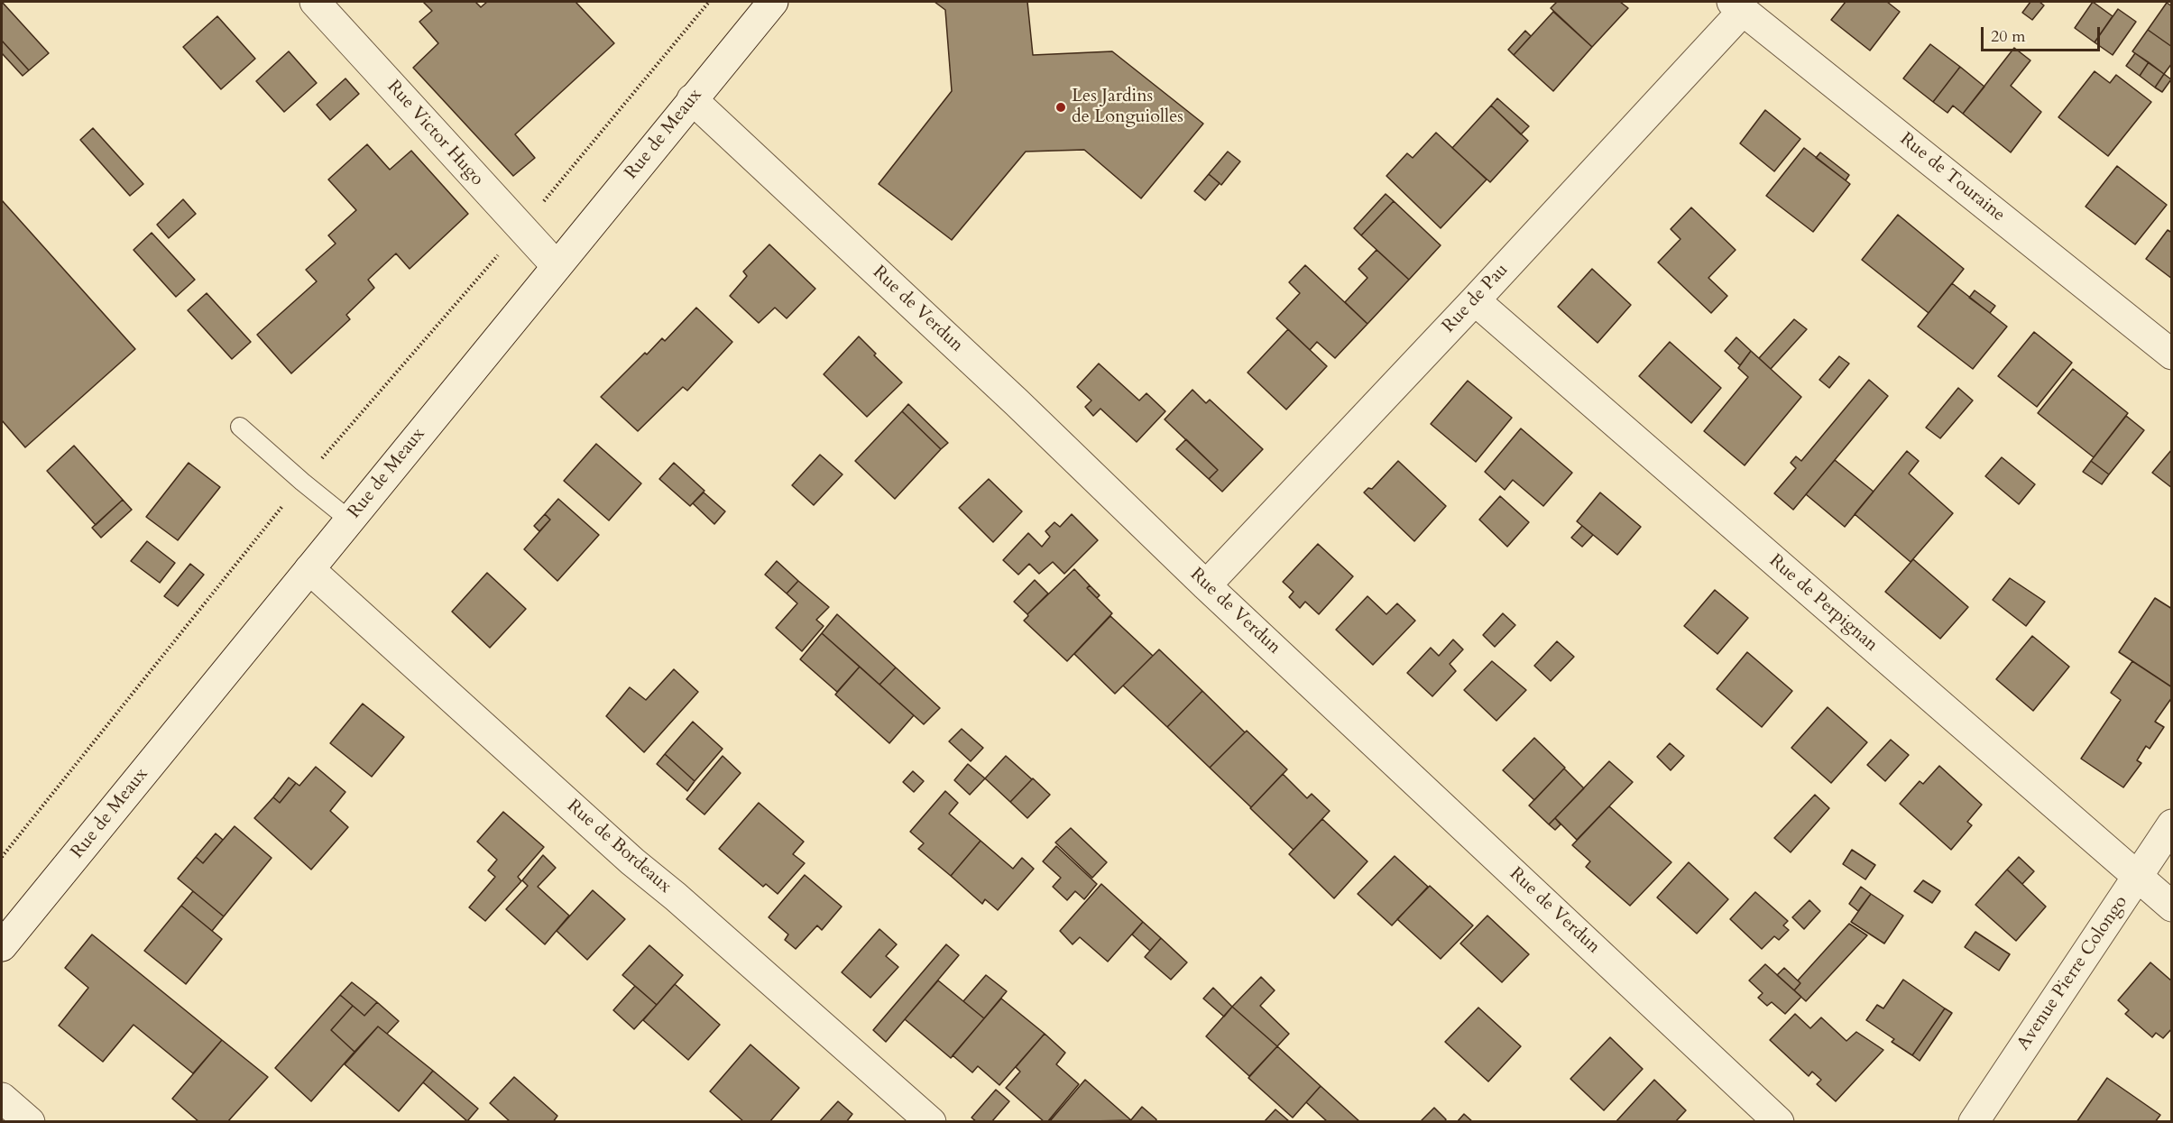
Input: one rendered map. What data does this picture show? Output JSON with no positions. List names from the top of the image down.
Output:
{
  "streets": {
    "street": [
      "Rue Victor Hugo",
      "Rue de Meaux",
      "Rue de Touraine",
      "Rue de Pau",
      "Rue de Verdun",
      "Rue de Perpignan",
      "Rue de Bordeaux",
      "Avenue Pierre Colongo"
    ]
  },
  "crossings": [
    ["Rue Victor Hugo", "Rue de Meaux"],
    ["Rue de Meaux", "Rue de Verdun"],
    ["Rue de Meaux", "Rue de Bordeaux"],
    ["Rue de Touraine", "Rue de Pau"],
    ["Rue de Pau", "Rue de Verdun"],
    ["Rue de Pau", "Rue de Perpignan"],
    ["Rue de Perpignan", "Avenue Pierre Colongo"]
  ],
  "places": ["Les Jardins de Longuiolles"],
  "scale_bar": "20 m"
}
